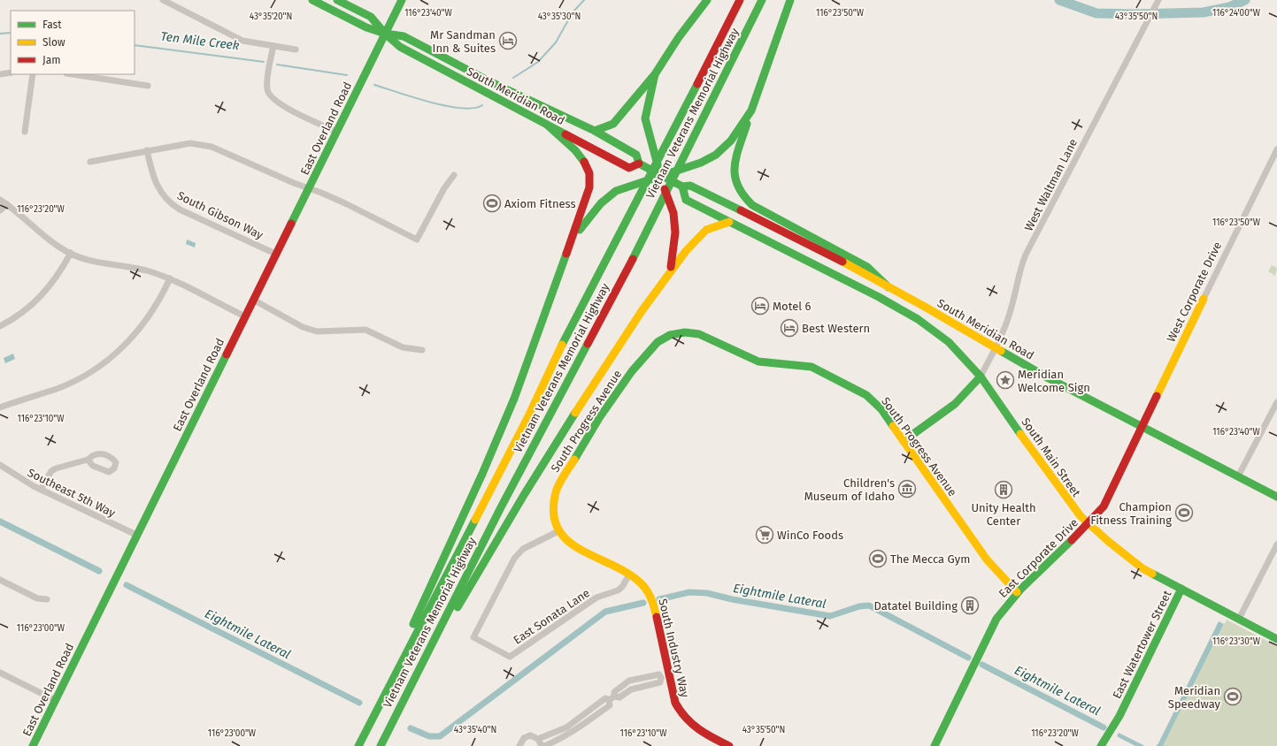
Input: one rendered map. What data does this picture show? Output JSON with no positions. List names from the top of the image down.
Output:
{
  "streets": {
    "main road": [
      "South Meridian Road",
      "Vietnam Veterans Memorial Highway",
      "East Overland Road",
      "West Corporate Drive",
      "South Progress Avenue",
      "South Main Street",
      "East Corporate Drive",
      "East Watertower Street",
      "South Industry Way"
    ],
    "street": [
      "West Waltman Lane",
      "South Gibson Way",
      "Southeast 5th Way",
      "East Sonata Lane"
    ]
  },
  "crossings": [
    ["South Meridian Road", "East Overland Road"],
    ["South Meridian Road", "West Waltman Lane"],
    ["South Meridian Road", "West Corporate Drive"],
    ["South Meridian Road", "East Corporate Drive"],
    ["East Overland Road", "South Gibson Way"],
    ["East Overland Road", "Southeast 5th Way"],
    ["West Waltman Lane", "South Main Street"],
    ["West Corporate Drive", "East Corporate Drive"],
    ["South Progress Avenue", "East Corporate Drive"],
    ["South Progress Avenue", "South Industry Way"],
    ["South Main Street", "East Corporate Drive"],
    ["South Main Street", "East Watertower Street"],
    ["East Sonata Lane", "South Industry Way"]
  ],
  "water": ["Ten Mile Creek", "Eightmile Lateral"],
  "places": {
    "hotel": ["Mr Sandman Inn & Suites", "Motel 6", "Best Western"],
    "sports": [
      "Axiom Fitness",
      "Champion Fitness Training",
      "The Mecca Gym",
      "Meridian Speedway"
    ],
    "place": ["Meridian Welcome Sign"],
    "museum": ["Children's Museum of Idaho"],
    "building": ["Unity Health Center", "Datatel Building"],
    "supermarket": ["WinCo Foods"]
  },
  "legend": ["Fast", "Slow", "Jam"],
  "coordinates": [
    "116°23'40\"W",
    "116°23'50\"W",
    "116°24'00\"W",
    "43°35'20\"N",
    "43°35'30\"N",
    "43°35'50\"N",
    "116°23'20\"W",
    "116°23'10\"W",
    "116°23'00\"W",
    "116°23'30\"W",
    "43°35'40\"N"
  ]
}
